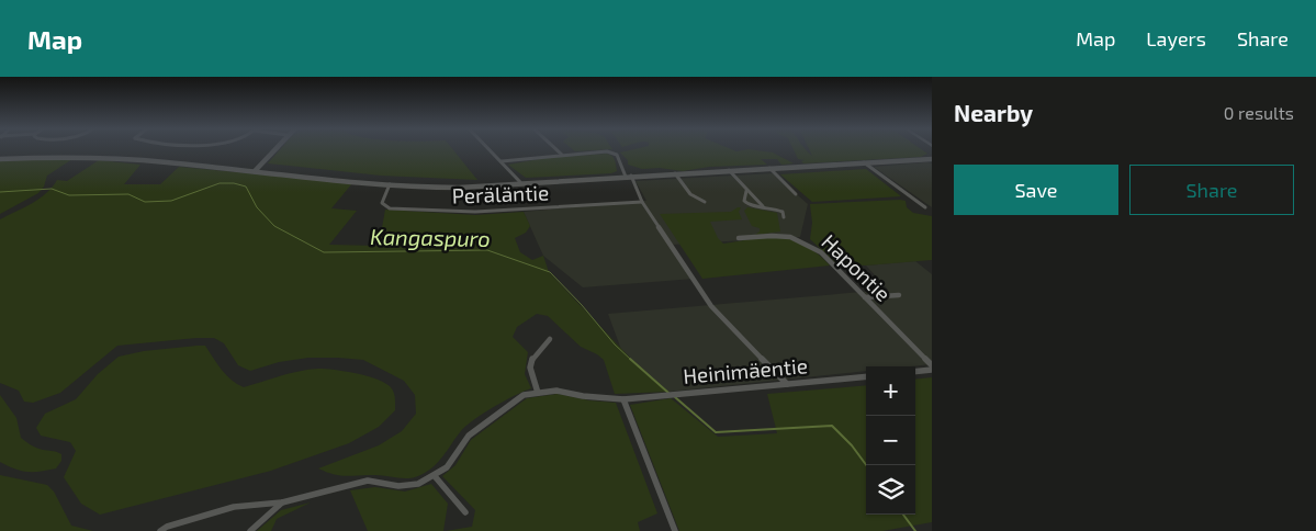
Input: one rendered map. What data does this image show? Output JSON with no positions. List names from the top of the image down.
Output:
{
  "streets": {
    "street": ["Peräläntie", "Hapontie", "Heinimäentie"]
  },
  "water": ["Kangaspuro"],
  "page": {
    "header": "Map",
    "nav": ["Map", "Layers", "Share"],
    "heading": ["Nearby", "0 results"],
    "buttons": ["Save", "Share"],
    "map_buttons": ["+", "−"]
  }
}
